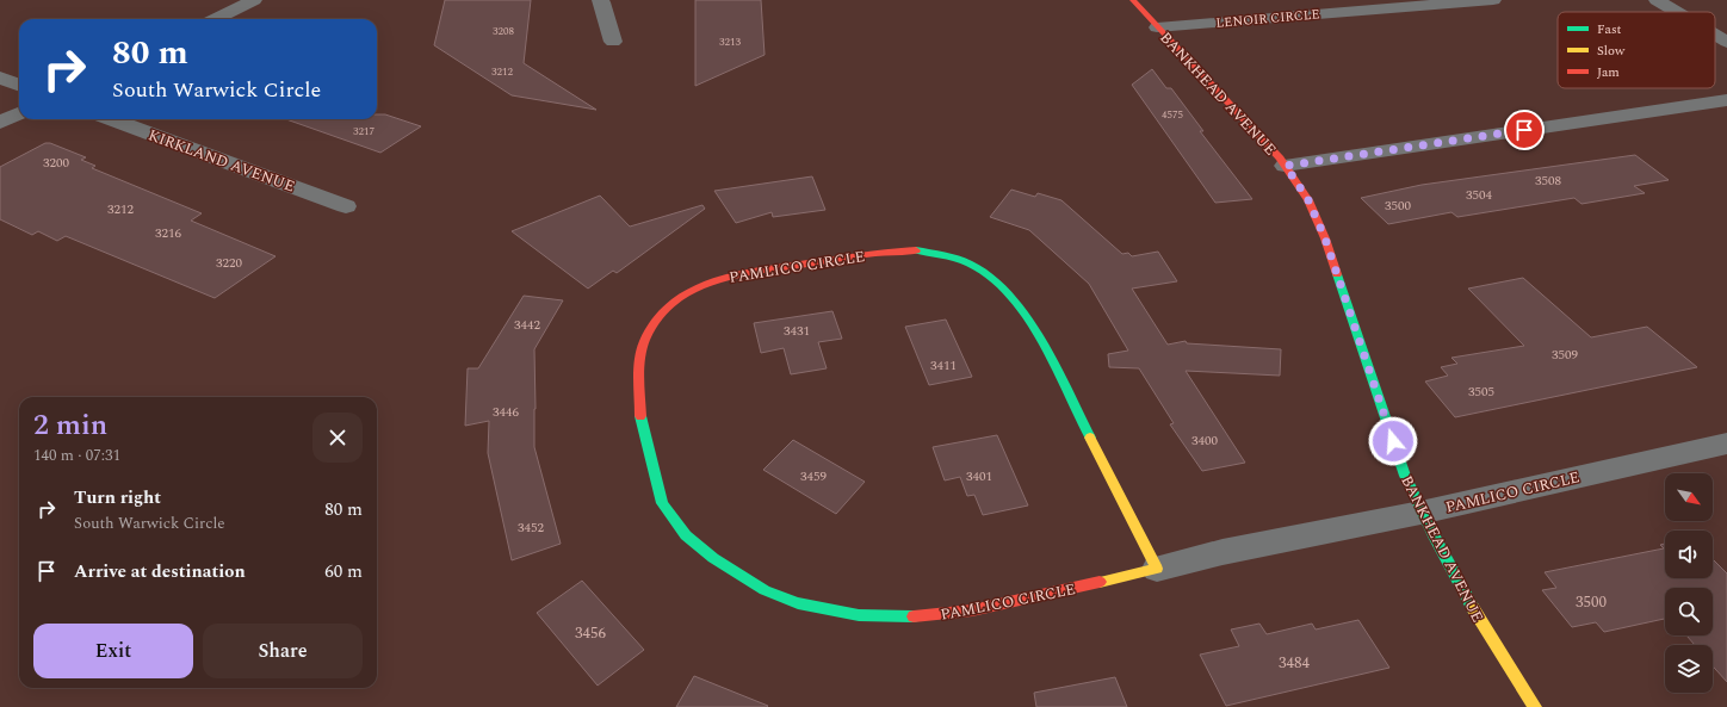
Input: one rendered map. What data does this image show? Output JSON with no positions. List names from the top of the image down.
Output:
{
  "streets": {
    "street": [
      "LENOIR CIRCLE",
      "BANKHEAD AVENUE",
      "KIRKLAND AVENUE",
      "PAMLICO CIRCLE"
    ]
  },
  "crossings": [
    ["LENOIR CIRCLE", "BANKHEAD AVENUE"],
    ["BANKHEAD AVENUE", "PAMLICO CIRCLE"]
  ],
  "house_numbers": [
    "3208",
    "3213",
    "3212",
    "4575",
    "3217",
    "3200",
    "3508",
    "3504",
    "3500",
    "3212",
    "3216",
    "3220",
    "3442",
    "3431",
    "3509",
    "3411",
    "3505",
    "3446",
    "3400",
    "3459",
    "3401",
    "3452",
    "3500",
    "3456",
    "3484"
  ],
  "legend": ["Fast", "Slow", "Jam"],
  "north": "bottom right",
  "page": {
    "turn": ["80 m", "South Warwick Circle"],
    "heading": ["2 min", "140 m · 07:31"],
    "list": [
      {
        "name": "Turn right",
        "note": "South Warwick Circle",
        "value": "80 m"
      },
      {
        "name": "Arrive at destination",
        "value": "60 m"
      }
    ],
    "buttons": ["Exit", "Share"]
  }
}
